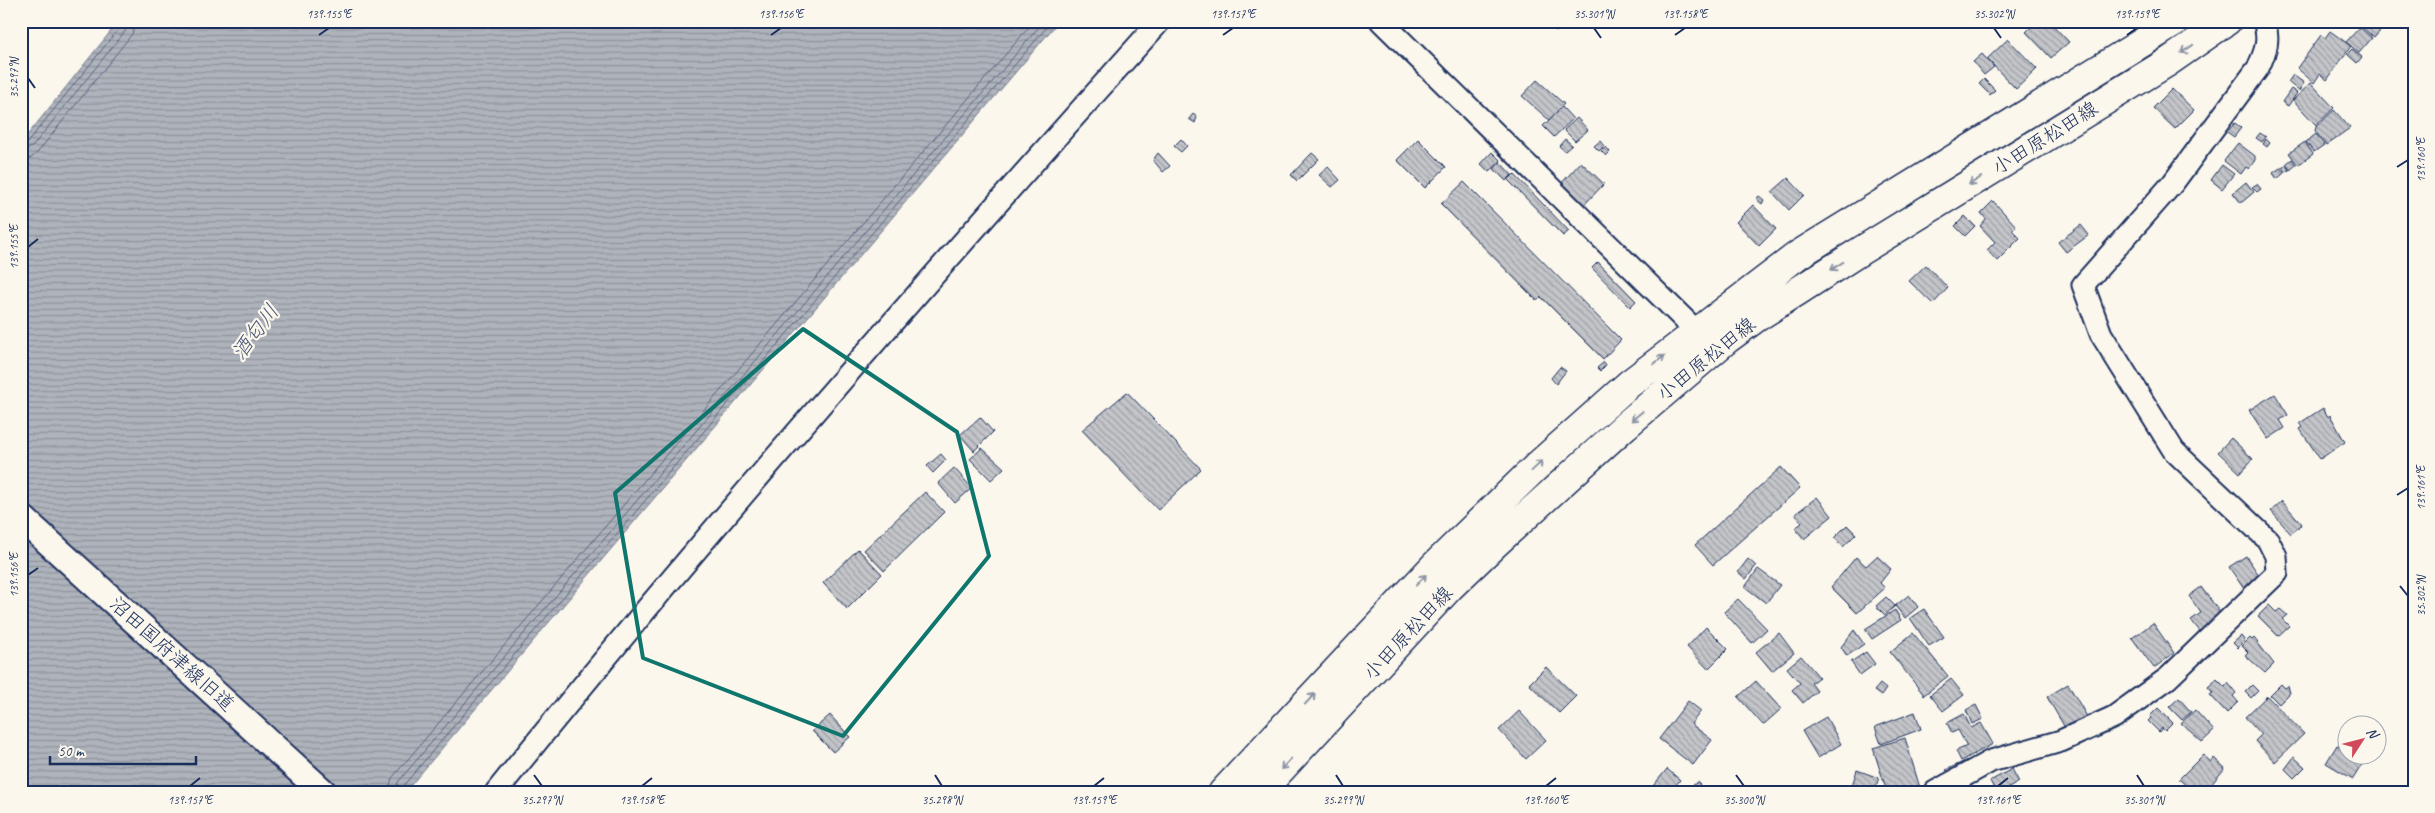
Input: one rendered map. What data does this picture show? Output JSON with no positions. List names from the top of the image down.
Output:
{
  "streets": {
    "main road": ["小田原松田線"],
    "street": ["沼田国府津線旧道"]
  },
  "water": ["酒匂川"],
  "scale_bar": "50 m",
  "north": "top right",
  "coordinates": [
    "139.155°E",
    "139.156°E",
    "139.157°E",
    "35.301°N",
    "139.158°E",
    "35.302°N",
    "139.159°E",
    "35.297°N",
    "139.160°E",
    "139.161°E",
    "35.298°N",
    "35.299°N",
    "35.300°N"
  ]
}
